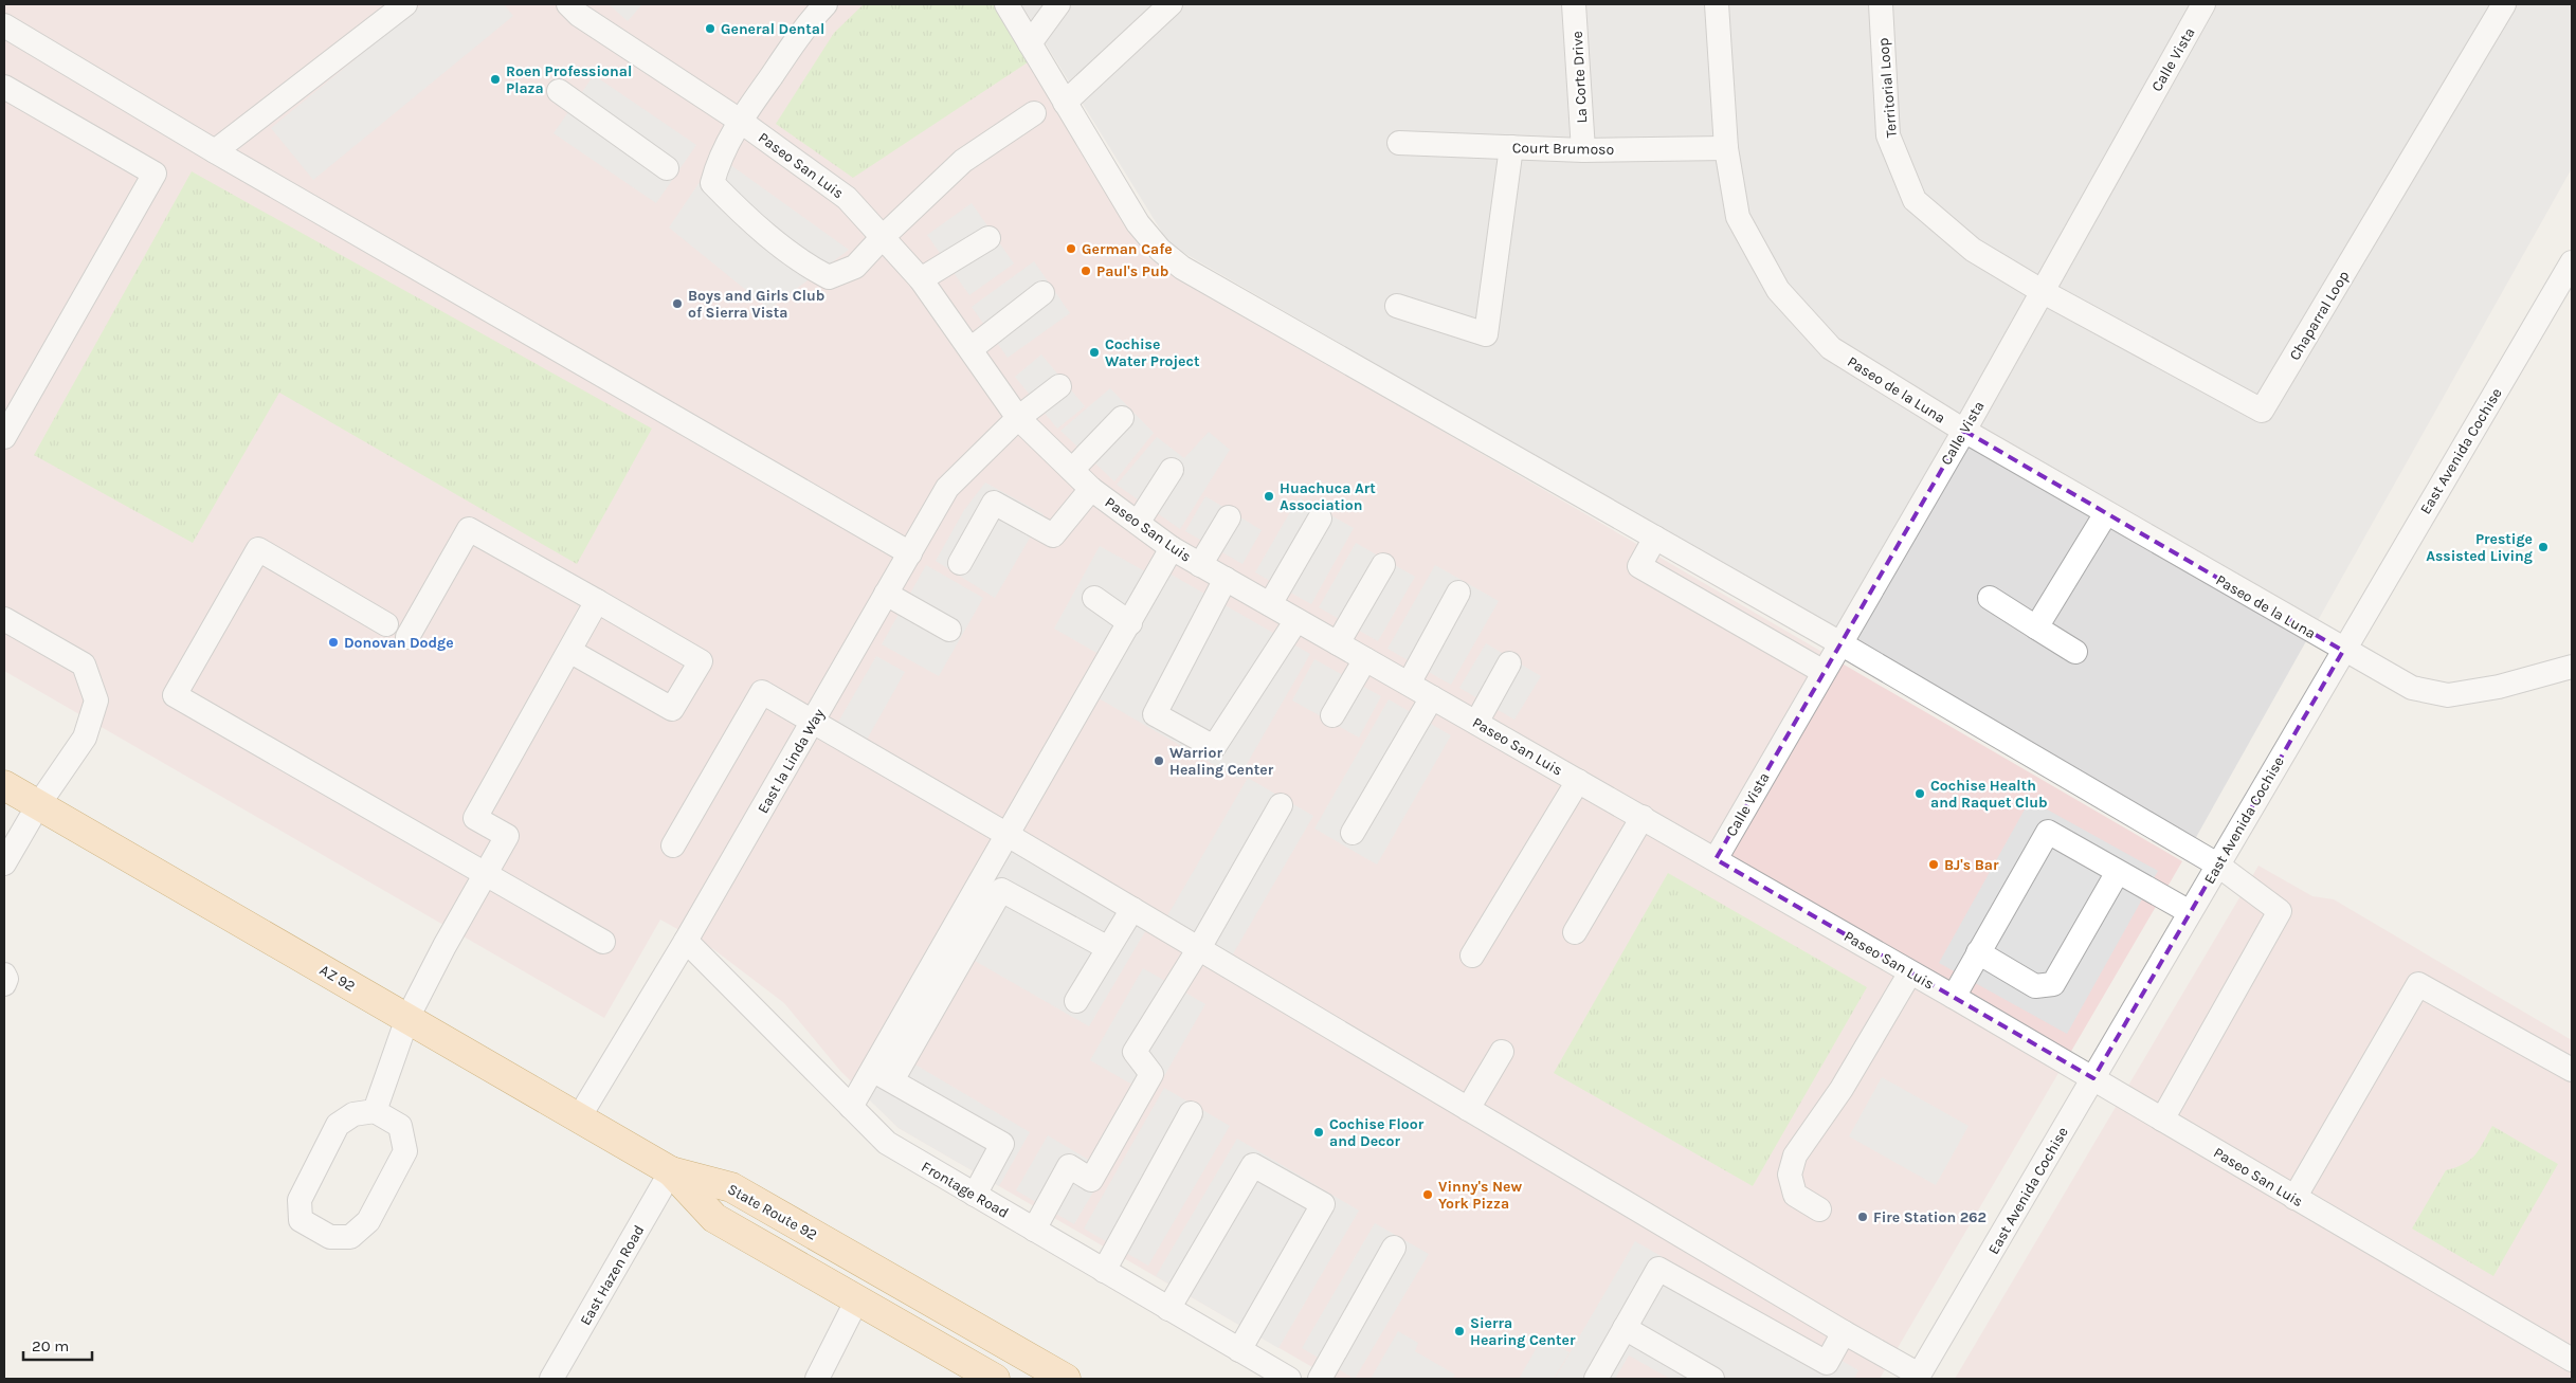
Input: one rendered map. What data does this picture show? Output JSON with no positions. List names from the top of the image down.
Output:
{
  "streets": {
    "main road": ["AZ 92", "State Route 92"],
    "street": [
      "Calle Vista",
      "La Corte Drive",
      "Territorial Loop",
      "Court Brumoso",
      "Paseo San Luis",
      "Chaparral Loop",
      "Paseo de la Luna",
      "East Avenida Cochise",
      "East la Linda Way",
      "Frontage Road",
      "East Hazen Road"
    ]
  },
  "crossings": [
    ["Calle Vista", "Territorial Loop"],
    ["Calle Vista", "Paseo San Luis"],
    ["Calle Vista", "Chaparral Loop"],
    ["Calle Vista", "Paseo de la Luna"],
    ["La Corte Drive", "Court Brumoso"],
    ["Territorial Loop", "Chaparral Loop"],
    ["Court Brumoso", "Paseo de la Luna"],
    ["Paseo San Luis", "East Avenida Cochise"],
    ["Paseo San Luis", "East la Linda Way"],
    ["Paseo de la Luna", "East Avenida Cochise"],
    ["East la Linda Way", "AZ 92"],
    ["East la Linda Way", "Frontage Road"],
    ["AZ 92", "State Route 92"],
    ["AZ 92", "East Hazen Road"],
    ["State Route 92", "East Hazen Road"]
  ],
  "places": [
    "General Dental",
    "Roen Professional Plaza",
    "German Cafe",
    "Paul's Pub",
    "Boys and Girls Club of Sierra Vista",
    "Cochise Water Project",
    "Huachuca Art Association",
    "Prestige Assisted Living",
    "Donovan Dodge",
    "Warrior Healing Center",
    "Cochise Health and Raquet Club",
    "BJ's Bar",
    "Cochise Floor and Decor",
    "Vinny's New York Pizza",
    "Fire Station 262",
    "Sierra Hearing Center"
  ],
  "scale_bar": "20 m"
}
